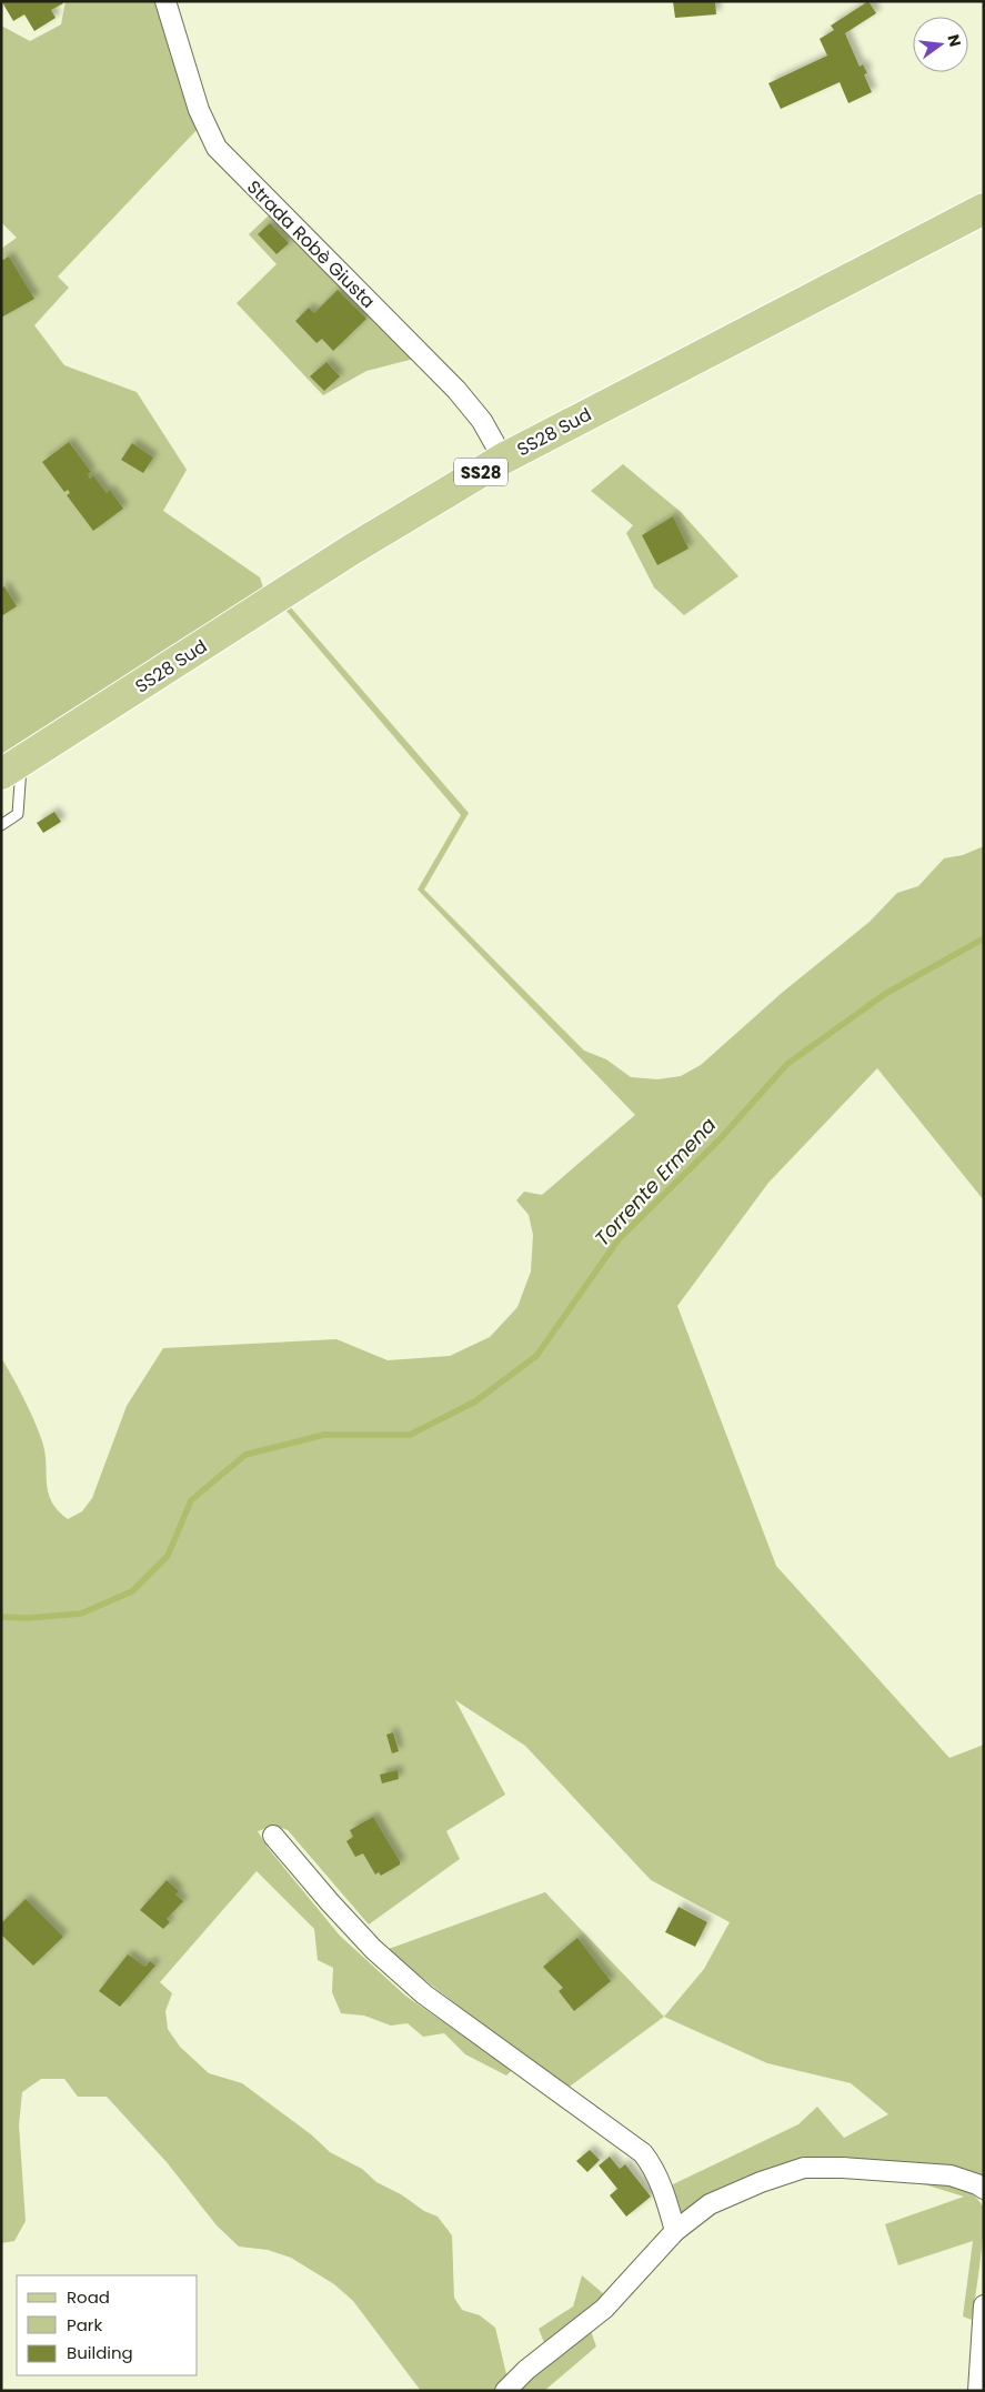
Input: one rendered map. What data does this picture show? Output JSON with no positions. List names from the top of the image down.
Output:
{
  "streets": {
    "main road": ["SS28 Sud", "SS28"],
    "street": ["Strada Robè Giusta"]
  },
  "crossings": [
    ["Strada Robè Giusta", "SS28 Sud"]
  ],
  "water": ["Torrente Ermena"],
  "legend": ["Road", "Park", "Building"],
  "north": "right"
}
